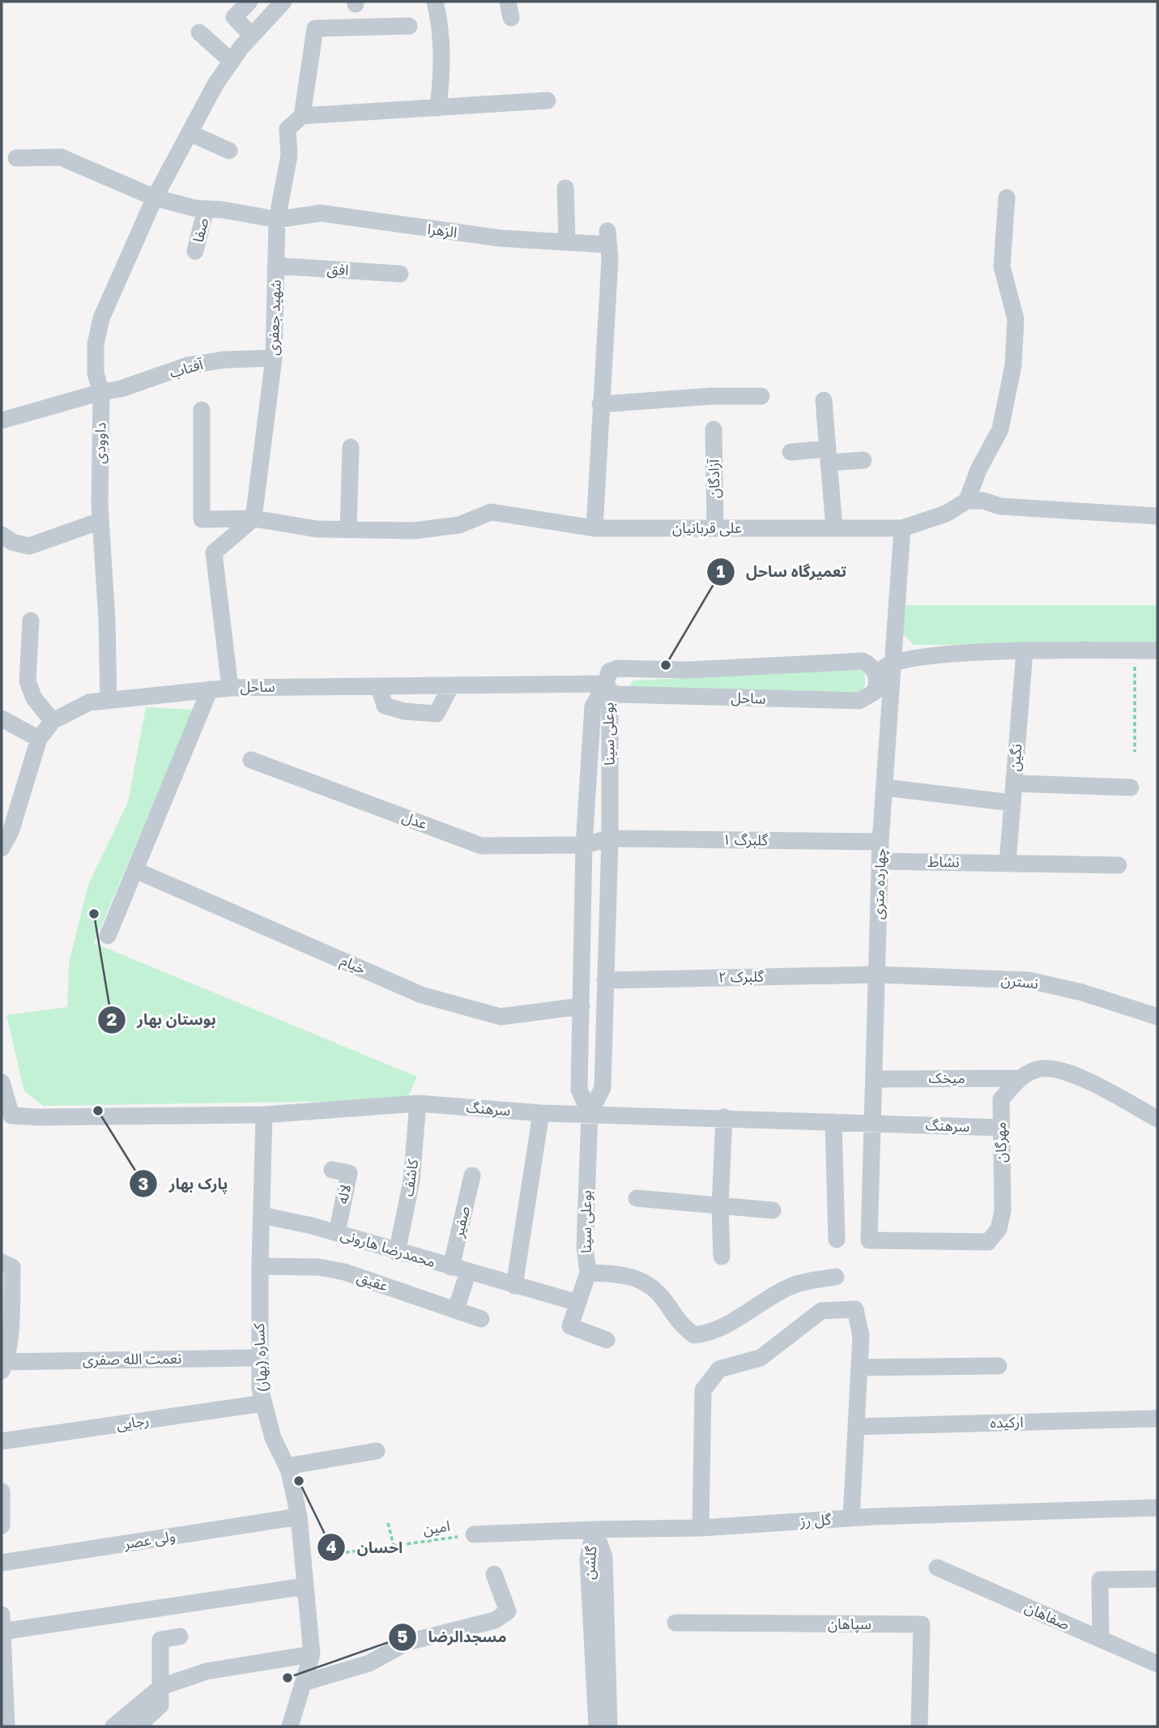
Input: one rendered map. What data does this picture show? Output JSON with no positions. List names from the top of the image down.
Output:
{
  "streets": {
    "street": [
      "صفا",
      "الزهرا",
      "افق",
      "شهید جعفری",
      "آفتاب",
      "داوودی",
      "آزادگان",
      "علی قربانیان",
      "ساحل",
      "بوعلی سینا",
      "نگین",
      "عدل",
      "گلبرگ ۱",
      "نشاط",
      "چهارده متری",
      "خیام",
      "گلبرک ۲",
      "نسترن",
      "میخک",
      "سرهنگ",
      "مهرگان",
      "کاشف",
      "لاله",
      "صفیر",
      "محمدرضا هارونی",
      "عقیق",
      "کساره (بهار)",
      "نعمت الله صفری",
      "رجایی",
      "ارکیده",
      "گل رز",
      "ولی عصر",
      "گلشن",
      "صفاهان",
      "سپاهان"
    ],
    "path": ["امین"]
  },
  "crossings": [
    ["الزهرا", "شهید جعفری"],
    ["الزهرا", "علی قربانیان"],
    ["افق", "شهید جعفری"],
    ["شهید جعفری", "آفتاب"],
    ["شهید جعفری", "علی قربانیان"],
    ["آفتاب", "داوودی"],
    ["داوودی", "ساحل"],
    ["آزادگان", "علی قربانیان"],
    ["علی قربانیان", "چهارده متری"],
    ["ساحل", "بوعلی سینا"],
    ["ساحل", "نگین"],
    ["ساحل", "چهارده متری"],
    ["بوعلی سینا", "عدل"],
    ["بوعلی سینا", "گلبرگ ۱"],
    ["بوعلی سینا", "خیام"],
    ["بوعلی سینا", "گلبرک ۲"],
    ["بوعلی سینا", "سرهنگ"],
    ["بوعلی سینا", "محمدرضا هارونی"],
    ["نگین", "نشاط"],
    ["عدل", "گلبرگ ۱"],
    ["گلبرگ ۱", "چهارده متری"],
    ["نشاط", "چهارده متری"],
    ["چهارده متری", "گلبرک ۲"],
    ["چهارده متری", "نسترن"],
    ["چهارده متری", "میخک"],
    ["چهارده متری", "سرهنگ"],
    ["چهارده متری", "مهرگان"],
    ["گلبرک ۲", "نسترن"],
    ["میخک", "مهرگان"],
    ["سرهنگ", "مهرگان"],
    ["سرهنگ", "کاشف"],
    ["سرهنگ", "کساره (بهار)"],
    ["کاشف", "محمدرضا هارونی"],
    ["لاله", "محمدرضا هارونی"],
    ["صفیر", "محمدرضا هارونی"],
    ["محمدرضا هارونی", "کساره (بهار)"],
    ["عقیق", "کساره (بهار)"],
    ["کساره (بهار)", "نعمت الله صفری"],
    ["کساره (بهار)", "رجایی"],
    ["کساره (بهار)", "امین"],
    ["کساره (بهار)", "ولی عصر"],
    ["گل رز", "امین"],
    ["گل رز", "گلشن"]
  ],
  "places": [
    "تعمیرگاه ساحل",
    "بوستان بهار",
    "پارک بهار",
    "احسان",
    "مسجدالرضا"
  ]
}
